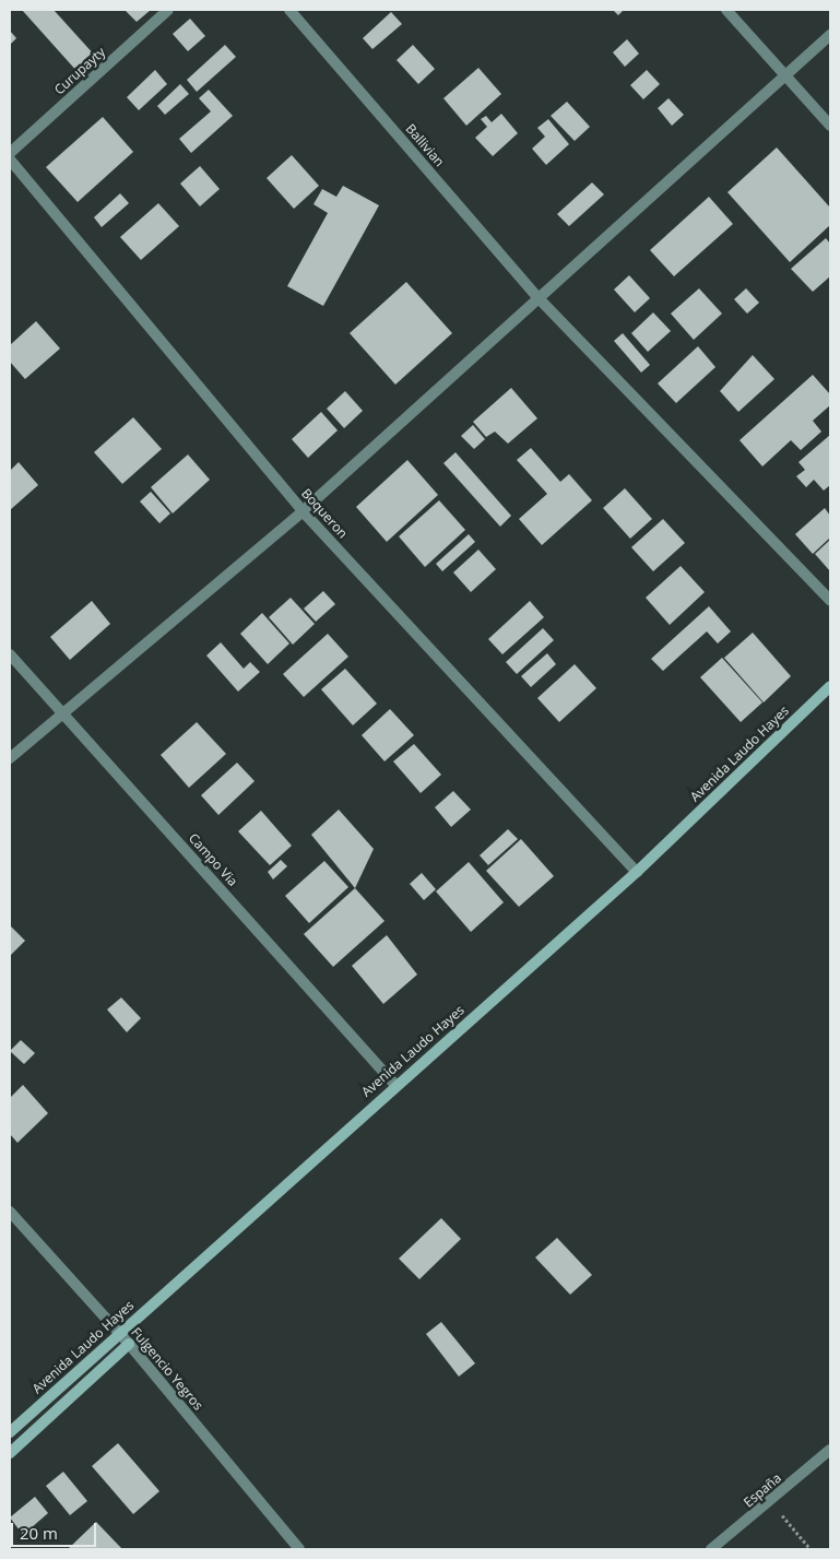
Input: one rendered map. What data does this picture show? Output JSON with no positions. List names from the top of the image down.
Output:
{
  "streets": {
    "street": [
      "Curupayty",
      "Ballivian",
      "Boqueron",
      "Avenida Laudo Hayes",
      "Campo Via",
      "Fulgencio Yegros",
      "España"
    ]
  },
  "crossings": [
    ["Boqueron", "Avenida Laudo Hayes"],
    ["Avenida Laudo Hayes", "Campo Via"],
    ["Avenida Laudo Hayes", "Fulgencio Yegros"]
  ],
  "scale_bar": "20 m"
}
